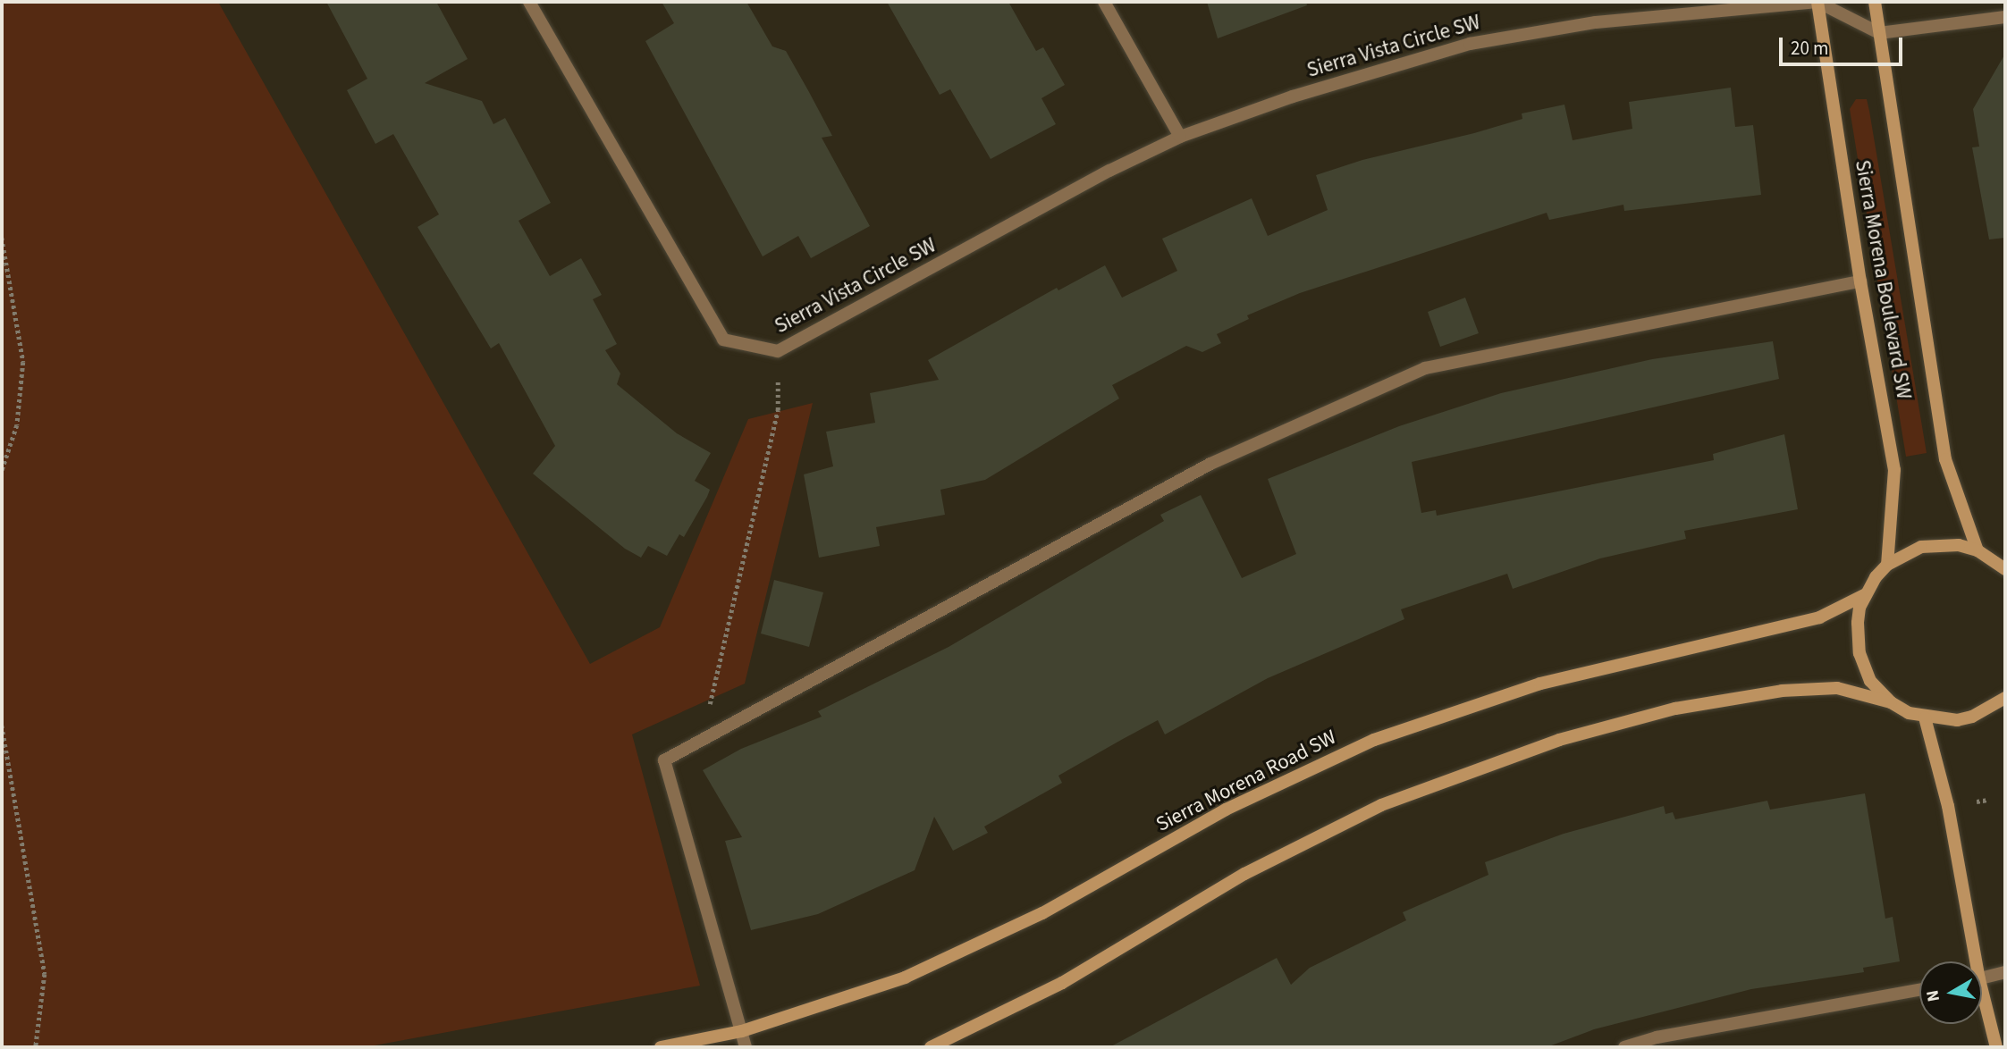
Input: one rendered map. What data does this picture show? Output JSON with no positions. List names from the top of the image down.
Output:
{
  "streets": {
    "street": ["Sierra Vista Circle SW", "Sierra Morena Boulevard SW", "Sierra Morena Road SW"]
  },
  "crossings": [
    ["Sierra Vista Circle SW", "Sierra Morena Boulevard SW"]
  ],
  "scale_bar": "20 m",
  "north": "left"
}
